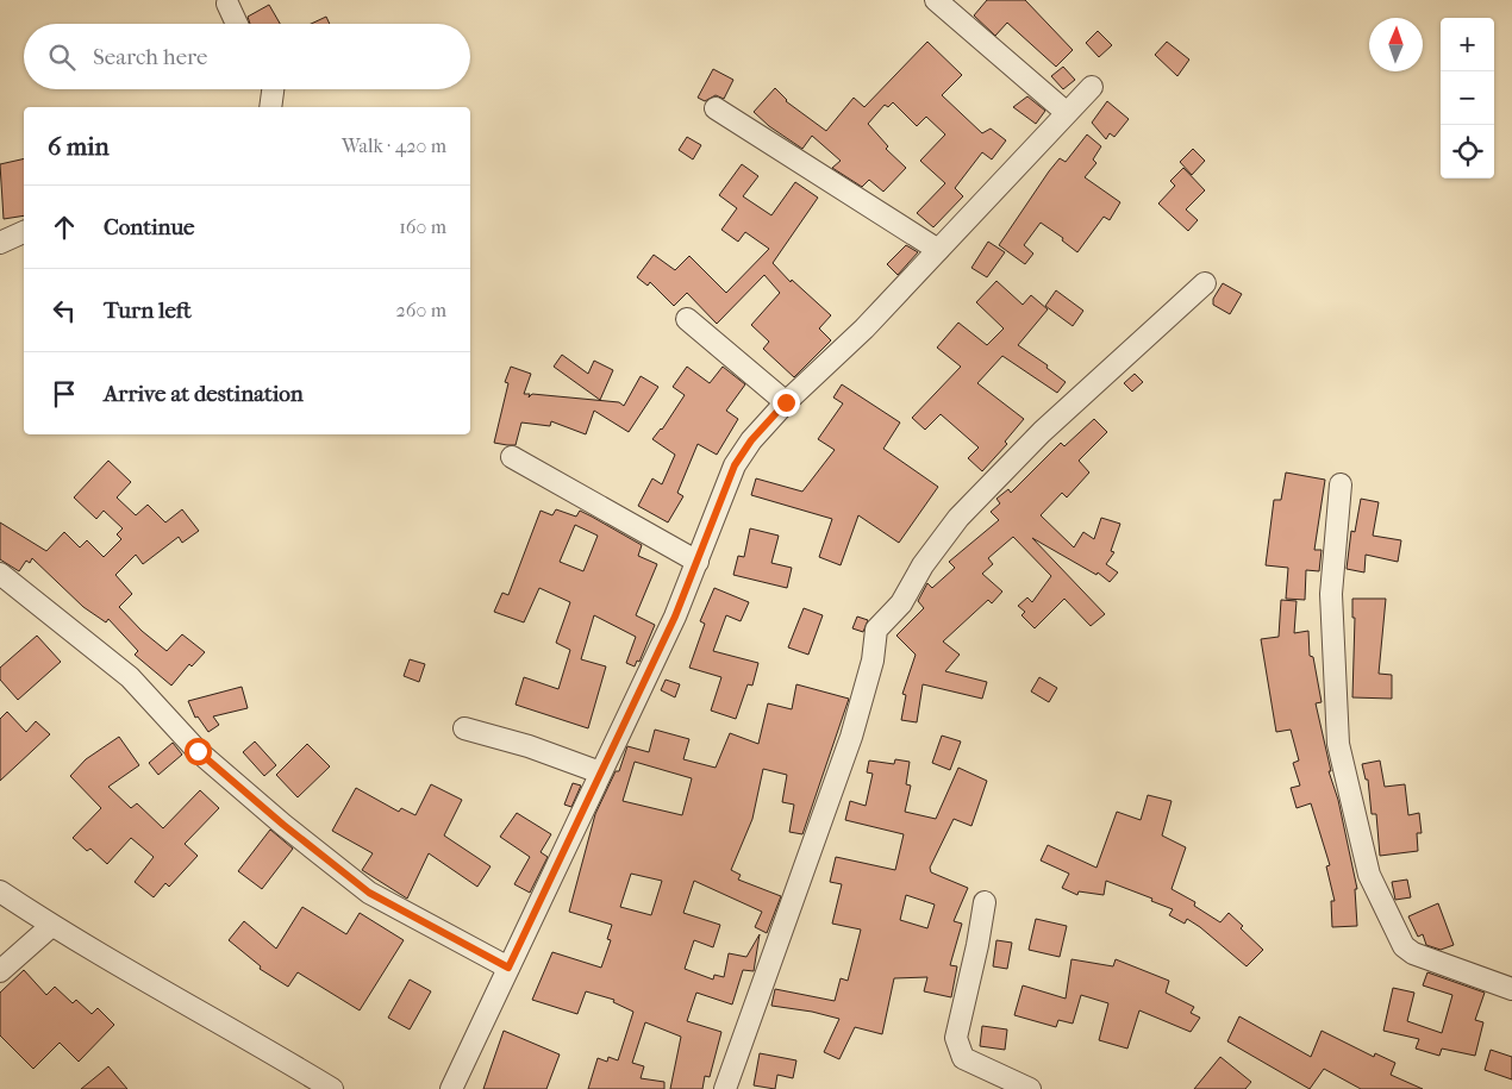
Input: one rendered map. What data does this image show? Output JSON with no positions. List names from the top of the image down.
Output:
{
  "north": "top",
  "page": {
    "map_buttons": ["+", "−"],
    "search": "Search here",
    "heading": ["6 min", "Walk · 420 m"],
    "list": [
      ["Continue", "160 m"],
      ["Turn left", "260 m"],
      "Arrive at destination"
    ]
  }
}
